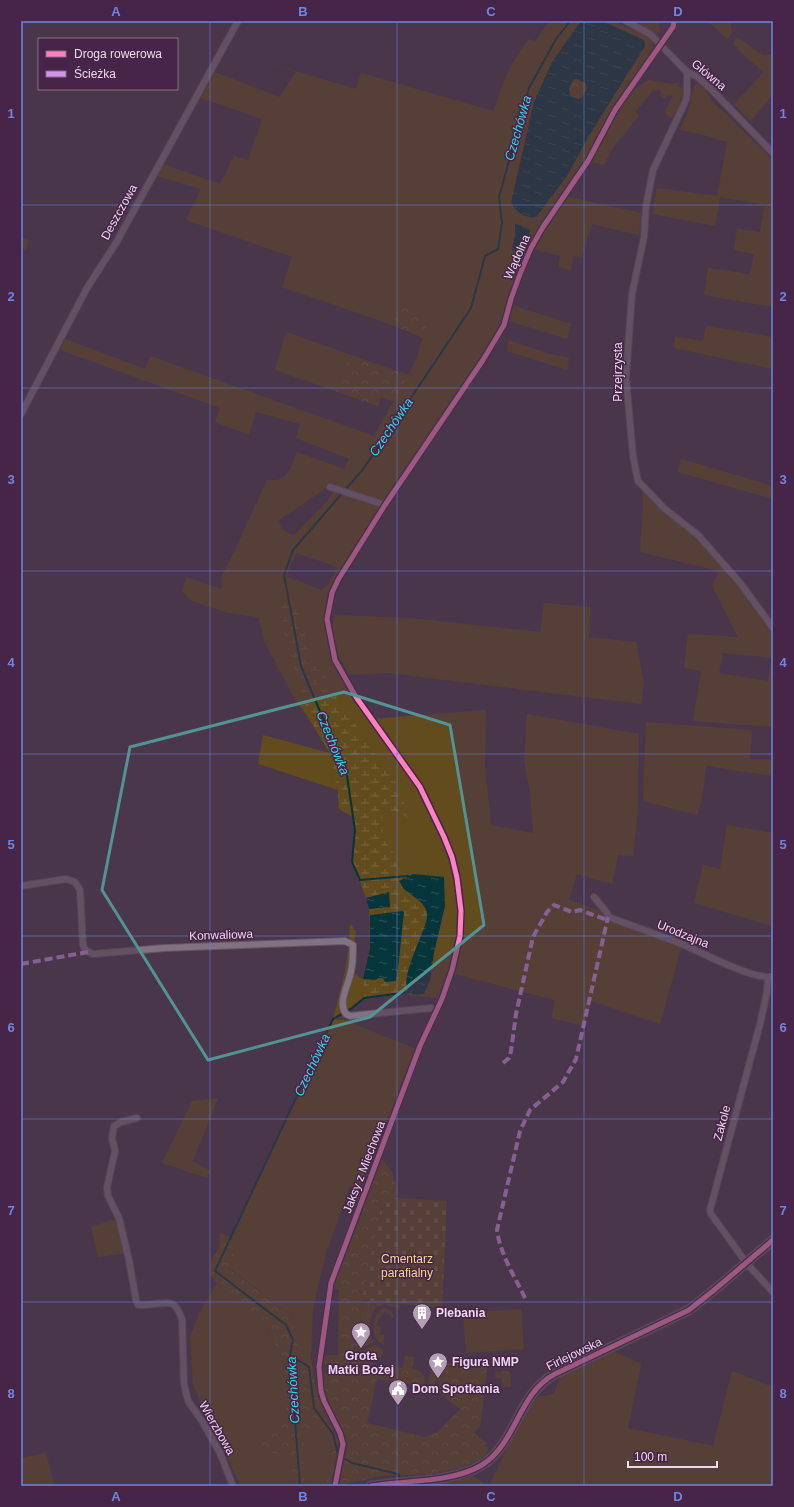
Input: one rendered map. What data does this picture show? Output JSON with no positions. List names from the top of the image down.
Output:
{
  "streets": {
    "street": [
      "Główna",
      "Deszczowa",
      "Wądolna",
      "Przejrzysta",
      "Urodzajna",
      "Konwaliowa",
      "Zakole",
      "Jaksy z Miechowa",
      "Firlejowska",
      "Wierzbowa"
    ]
  },
  "crossings": [
    ["Główna", "Wądolna"],
    ["Główna", "Przejrzysta"],
    ["Urodzajna", "Zakole"],
    ["Konwaliowa", "Jaksy z Miechowa"],
    ["Zakole", "Firlejowska"]
  ],
  "water": ["Czechówka"],
  "parks": ["Cmentarz parafialny"],
  "places": {
    "building": ["Plebania"],
    "place": ["Grota Matki Bożej", "Figura NMP"],
    "public building": ["Dom Spotkania"]
  },
  "legend": ["Droga rowerowa", "Ścieżka"],
  "scale_bar": "100 m",
  "grid": {
    "columns": [
      "A",
      "B",
      "C",
      "D"
    ],
    "rows": [
      "1",
      "2",
      "3",
      "4",
      "5",
      "6",
      "7",
      "8"
    ]
  }
}
